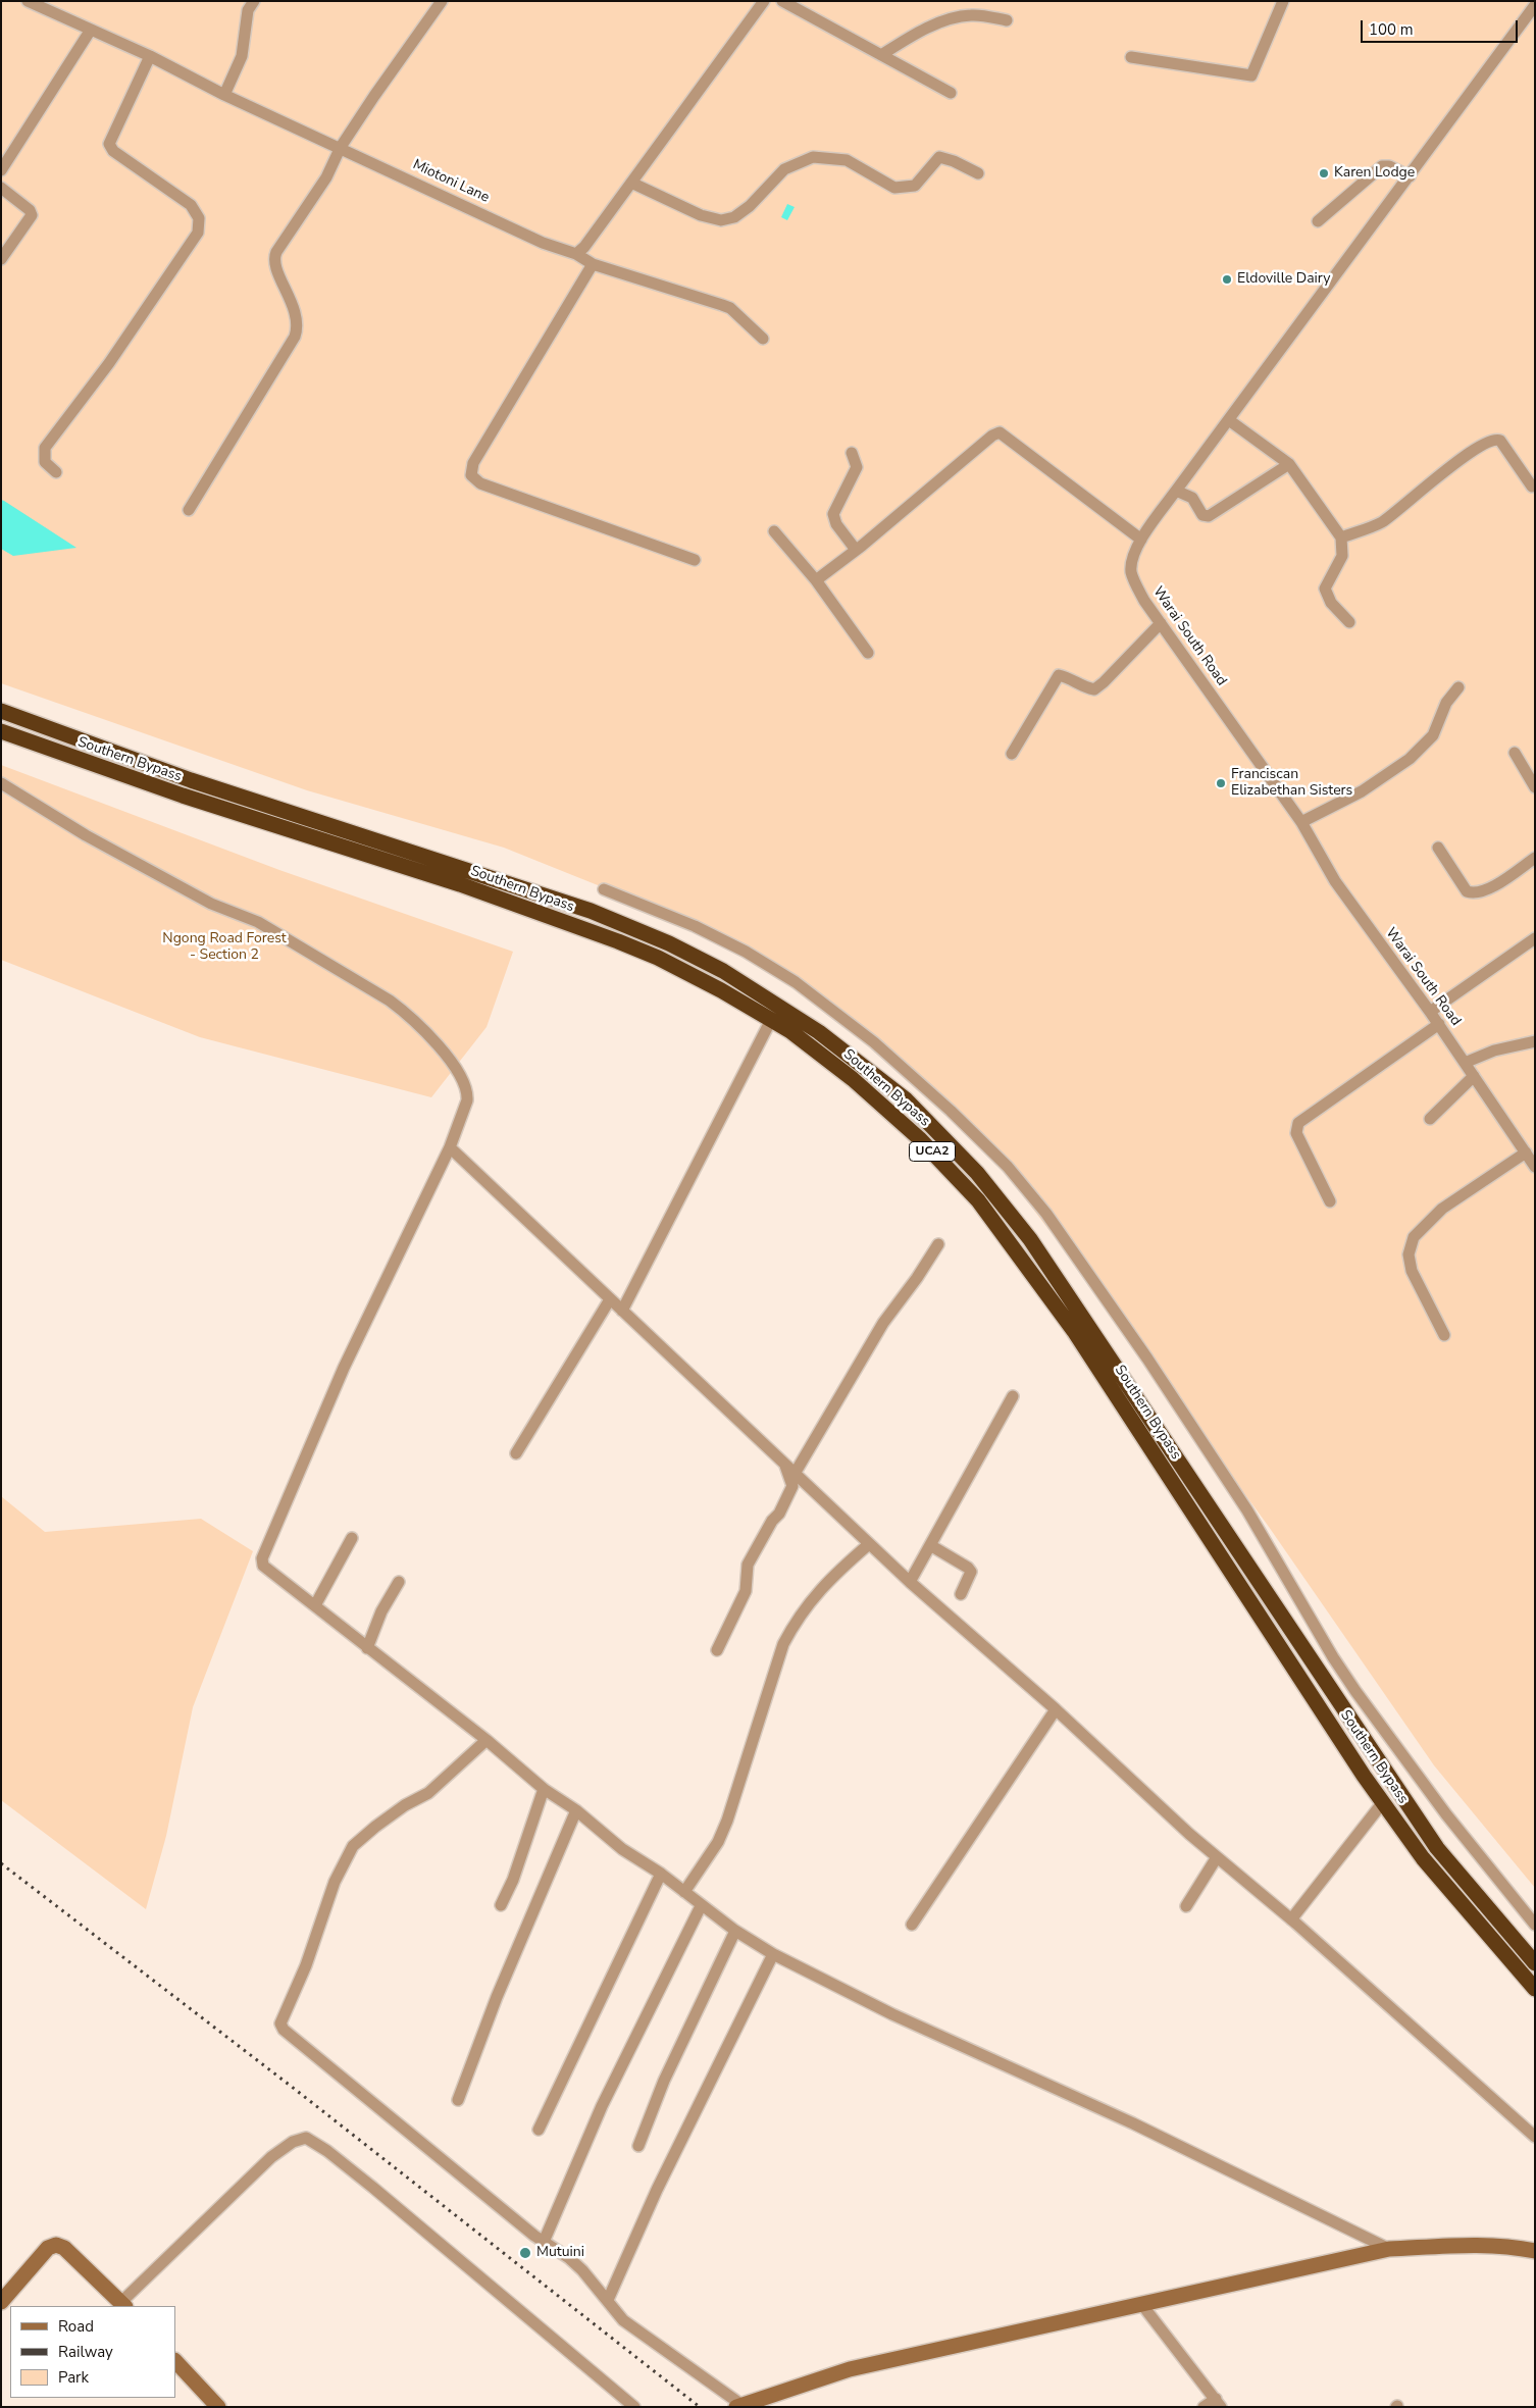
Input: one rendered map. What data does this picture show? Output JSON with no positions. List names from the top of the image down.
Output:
{
  "streets": {
    "highway": ["Southern Bypass", "UCA2"],
    "street": ["Miotoni Lane", "Warai South Road"]
  },
  "parks": ["Ngong Road Forest - Section 2"],
  "places": [
    "Karen Lodge",
    "Eldoville Dairy",
    "Franciscan Elizabethan Sisters",
    "Mutuini"
  ],
  "legend": ["Road", "Railway", "Park"],
  "scale_bar": "100 m"
}
